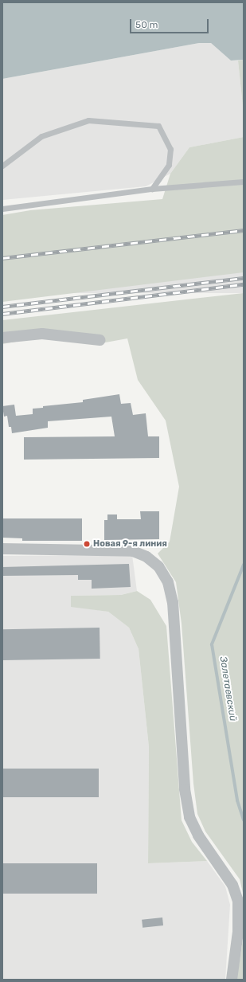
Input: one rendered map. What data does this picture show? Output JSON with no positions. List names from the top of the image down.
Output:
{
  "water": ["Залетаевский"],
  "places": ["Новая 9-я линия"],
  "scale_bar": "50 m"
}
